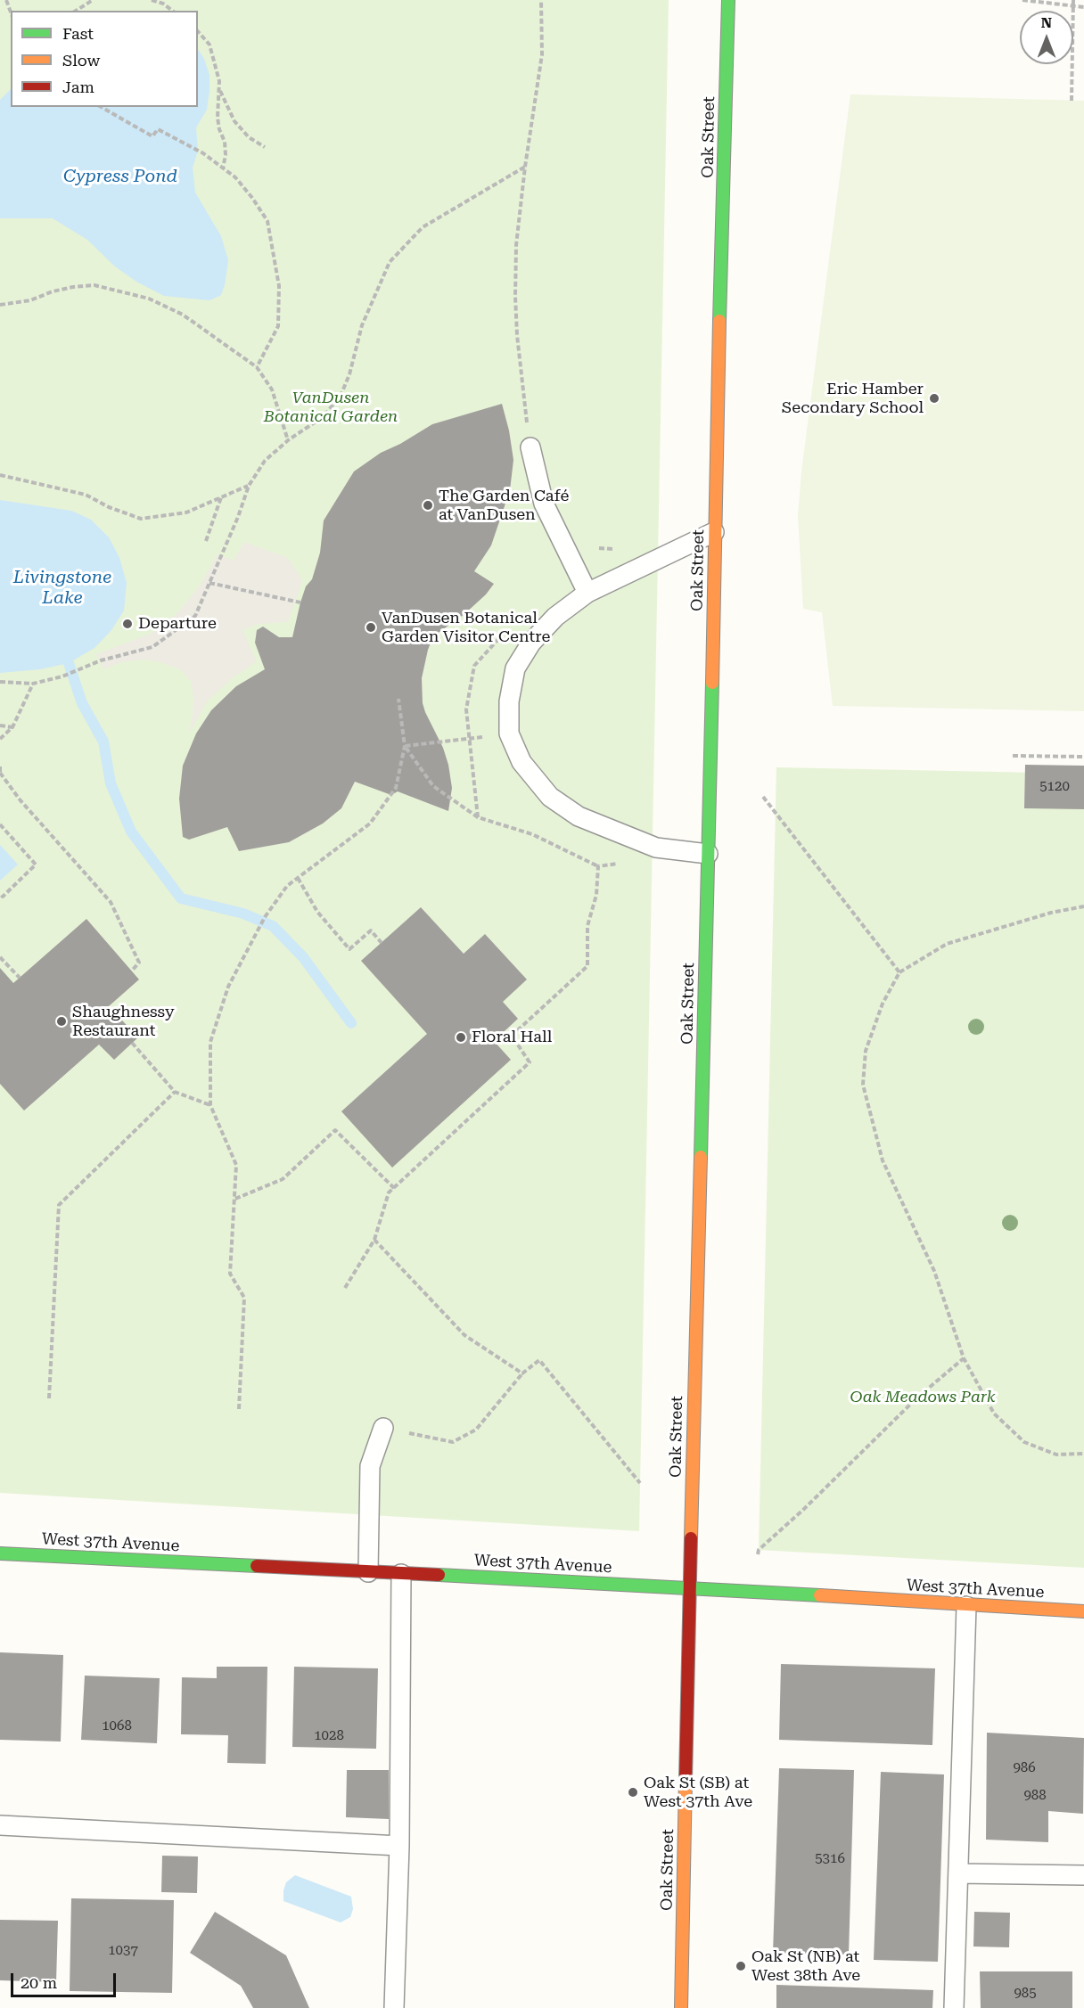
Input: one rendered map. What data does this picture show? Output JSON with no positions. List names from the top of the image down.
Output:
{
  "streets": {
    "main road": ["Oak Street", "West 37th Avenue"]
  },
  "crossings": [
    ["Oak Street", "West 37th Avenue"]
  ],
  "water": ["Cypress Pond", "Livingstone Lake"],
  "parks": ["VanDusen Botanical Garden", "Oak Meadows Park"],
  "places": [
    "Eric Hamber Secondary School",
    "The Garden Café at VanDusen",
    "Departure",
    "VanDusen Botanical Garden Visitor Centre",
    "Shaughnessy Restaurant",
    "Floral Hall",
    "Oak St (SB) at West 37th Ave",
    "Oak St (NB) at West 38th Ave"
  ],
  "house_numbers": [
    "5120",
    "1068",
    "1028",
    "986",
    "988",
    "5316",
    "1037",
    "985"
  ],
  "legend": ["Fast", "Slow", "Jam"],
  "scale_bar": "20 m",
  "north": "top"
}
